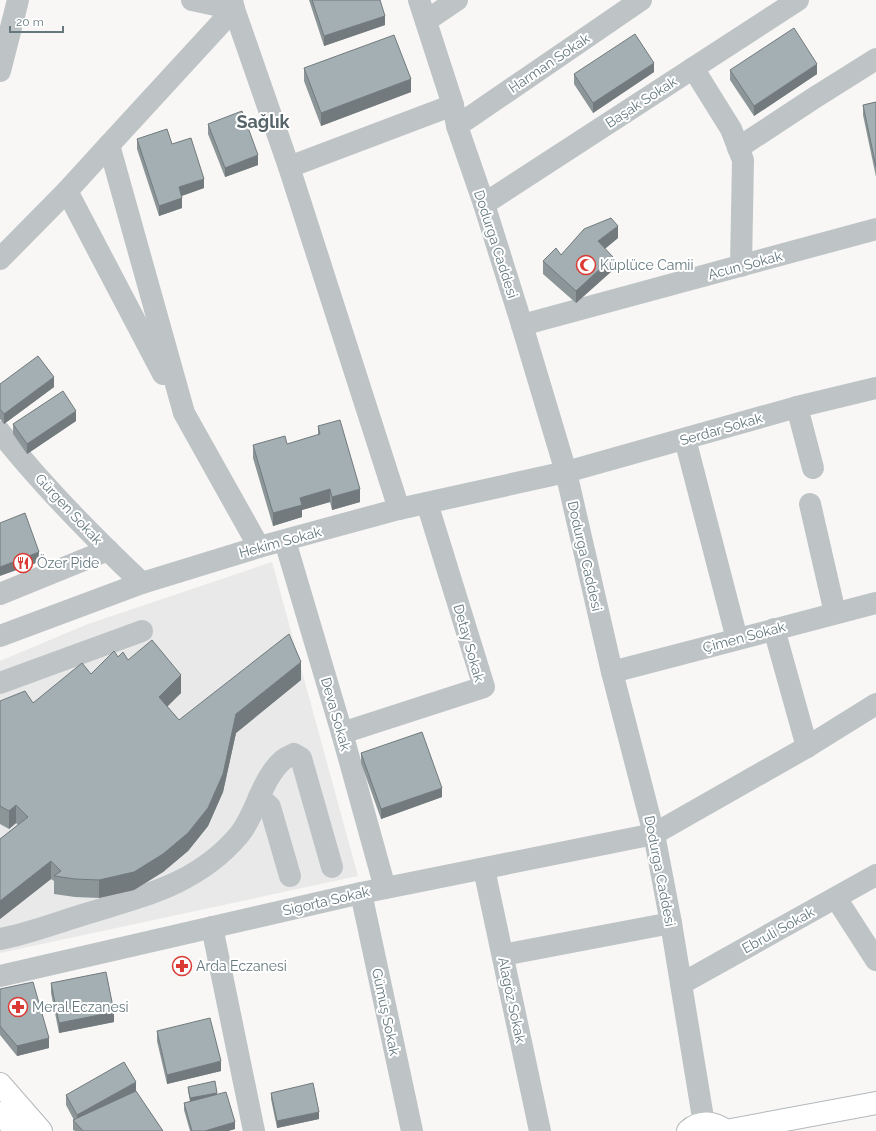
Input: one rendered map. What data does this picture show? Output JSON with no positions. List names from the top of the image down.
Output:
{
  "streets": {
    "street": [
      "Harman Sokak",
      "Başak Sokak",
      "Dodurga Caddesi",
      "Acun Sokak",
      "Serdar Sokak",
      "Gürgen Sokak",
      "Hekim Sokak",
      "Çimen Sokak",
      "Detay Sokak",
      "Deva Sokak",
      "Sigorta Sokak",
      "Ebruli Sokak",
      "Alagöz Sokak",
      "Gümüş Sokak"
    ]
  },
  "crossings": [
    ["Harman Sokak", "Dodurga Caddesi"],
    ["Başak Sokak", "Dodurga Caddesi"],
    ["Dodurga Caddesi", "Acun Sokak"],
    ["Dodurga Caddesi", "Serdar Sokak"],
    ["Dodurga Caddesi", "Hekim Sokak"],
    ["Dodurga Caddesi", "Çimen Sokak"],
    ["Dodurga Caddesi", "Sigorta Sokak"],
    ["Dodurga Caddesi", "Ebruli Sokak"],
    ["Serdar Sokak", "Hekim Sokak"],
    ["Gürgen Sokak", "Hekim Sokak"],
    ["Hekim Sokak", "Detay Sokak"],
    ["Hekim Sokak", "Deva Sokak"],
    ["Detay Sokak", "Deva Sokak"],
    ["Deva Sokak", "Sigorta Sokak"],
    ["Sigorta Sokak", "Alagöz Sokak"],
    ["Sigorta Sokak", "Gümüş Sokak"]
  ],
  "districts": ["Sağlık"],
  "places": {
    "mosque": ["Küplüce Camii"],
    "restaurant": ["Özer Pide"],
    "pharmacy": ["Arda Eczanesi", "Meral Eczanesi"]
  },
  "scale_bar": "20 m"
}
